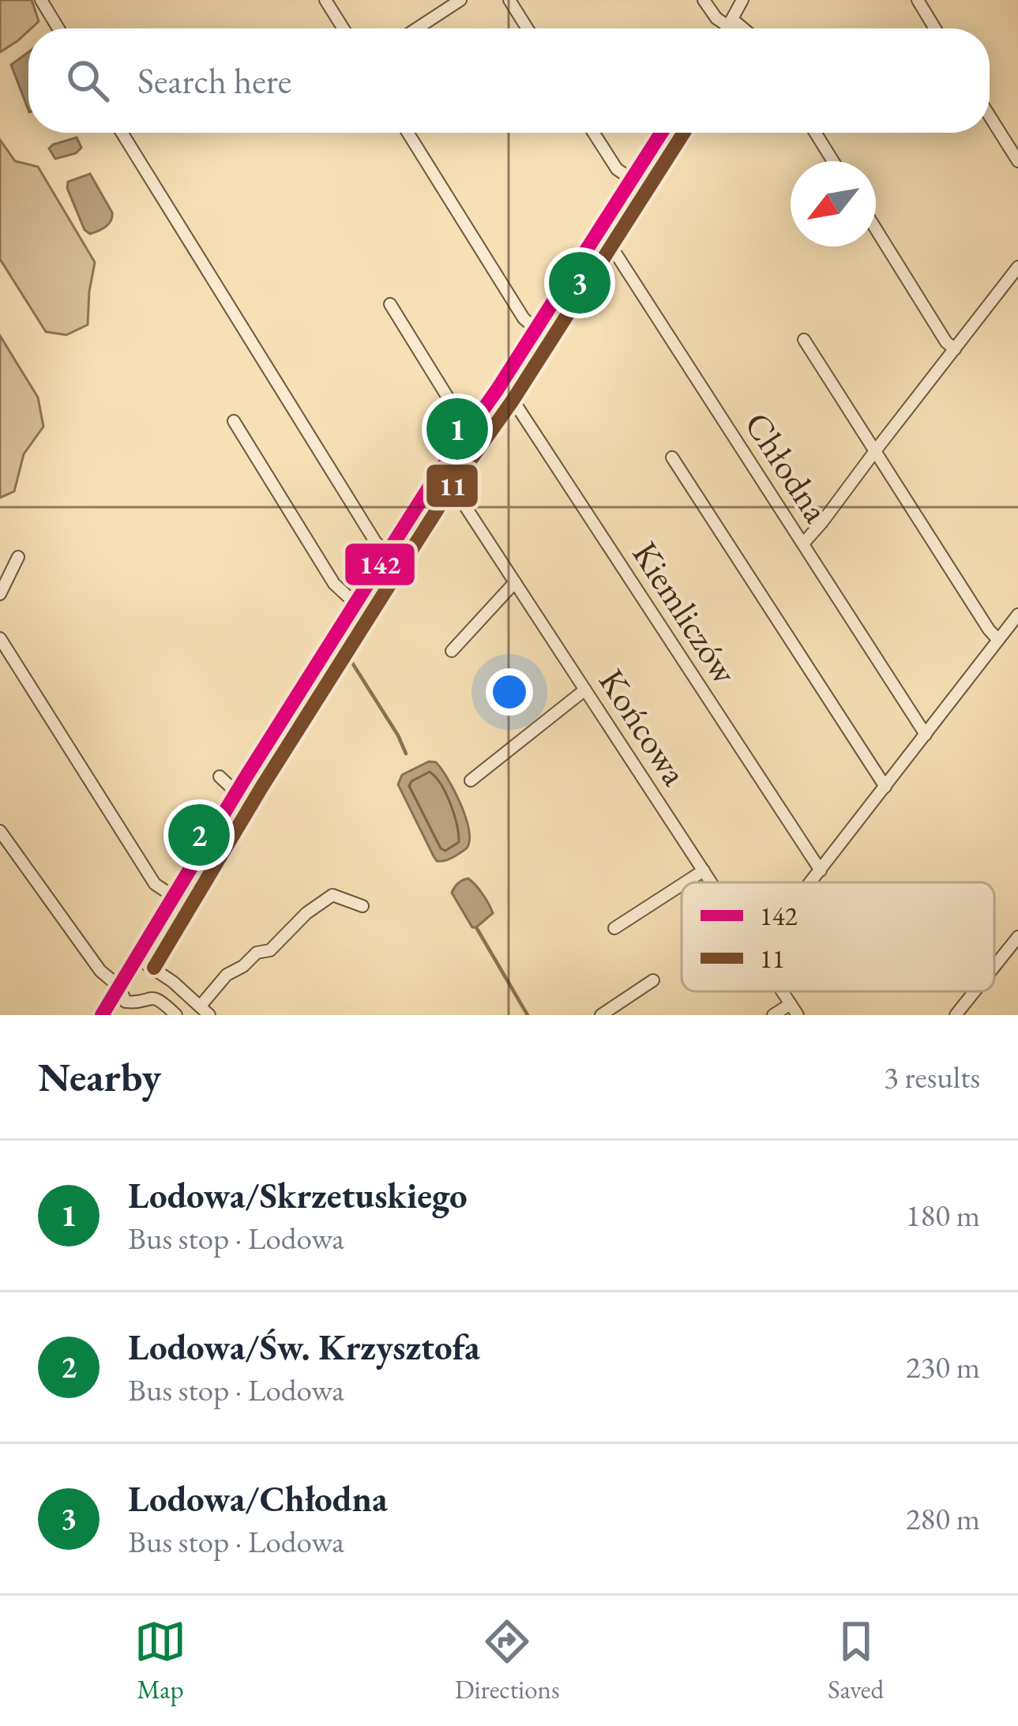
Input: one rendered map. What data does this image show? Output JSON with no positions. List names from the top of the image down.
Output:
{
  "streets": {
    "street": ["Chłodna", "Kiemliczów", "Końcowa"]
  },
  "lines": ["transit line 142", "transit line 11"],
  "legend": ["142", "11"],
  "north": "bottom left",
  "page": {
    "search": "Search here",
    "pins": ["3", "1", "2"],
    "heading": ["Nearby", "3 results"],
    "list": [
      {
        "mark": "1",
        "name": "Lodowa/Skrzetuskiego",
        "note": "Bus stop · Lodowa",
        "value": "180 m"
      },
      {
        "mark": "2",
        "name": "Lodowa/Św. Krzysztofa",
        "note": "Bus stop · Lodowa",
        "value": "230 m"
      },
      {
        "mark": "3",
        "name": "Lodowa/Chłodna",
        "note": "Bus stop · Lodowa",
        "value": "280 m"
      }
    ],
    "nav": ["Map", "Directions", "Saved"]
  }
}
